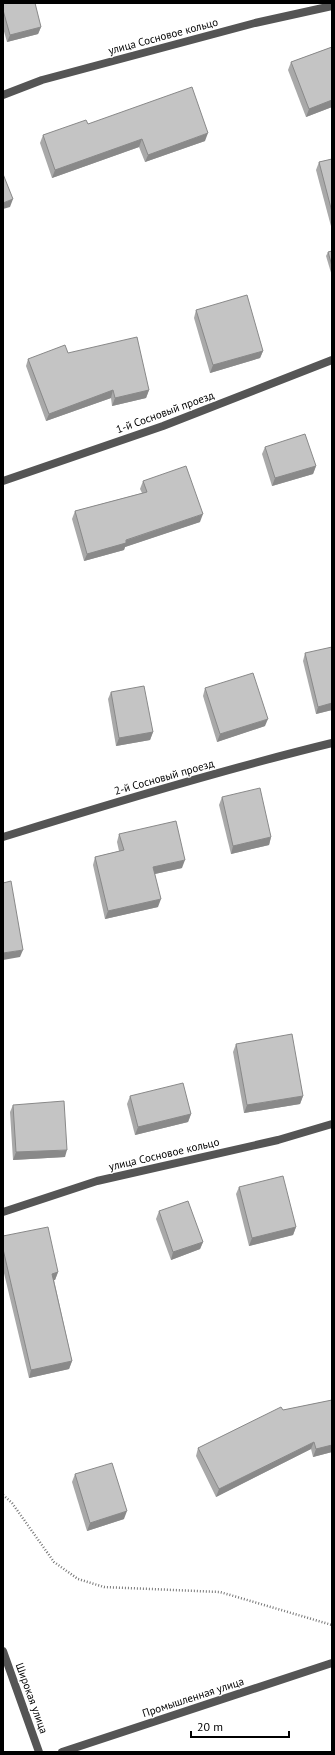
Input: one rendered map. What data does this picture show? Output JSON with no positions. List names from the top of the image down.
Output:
{
  "streets": {
    "street": [
      "улица Сосновое кольцо",
      "1-й Сосновый проезд",
      "2-й Сосновый проезд",
      "Промышленная улица",
      "Широкая улица"
    ]
  },
  "scale_bar": "20 m"
}
